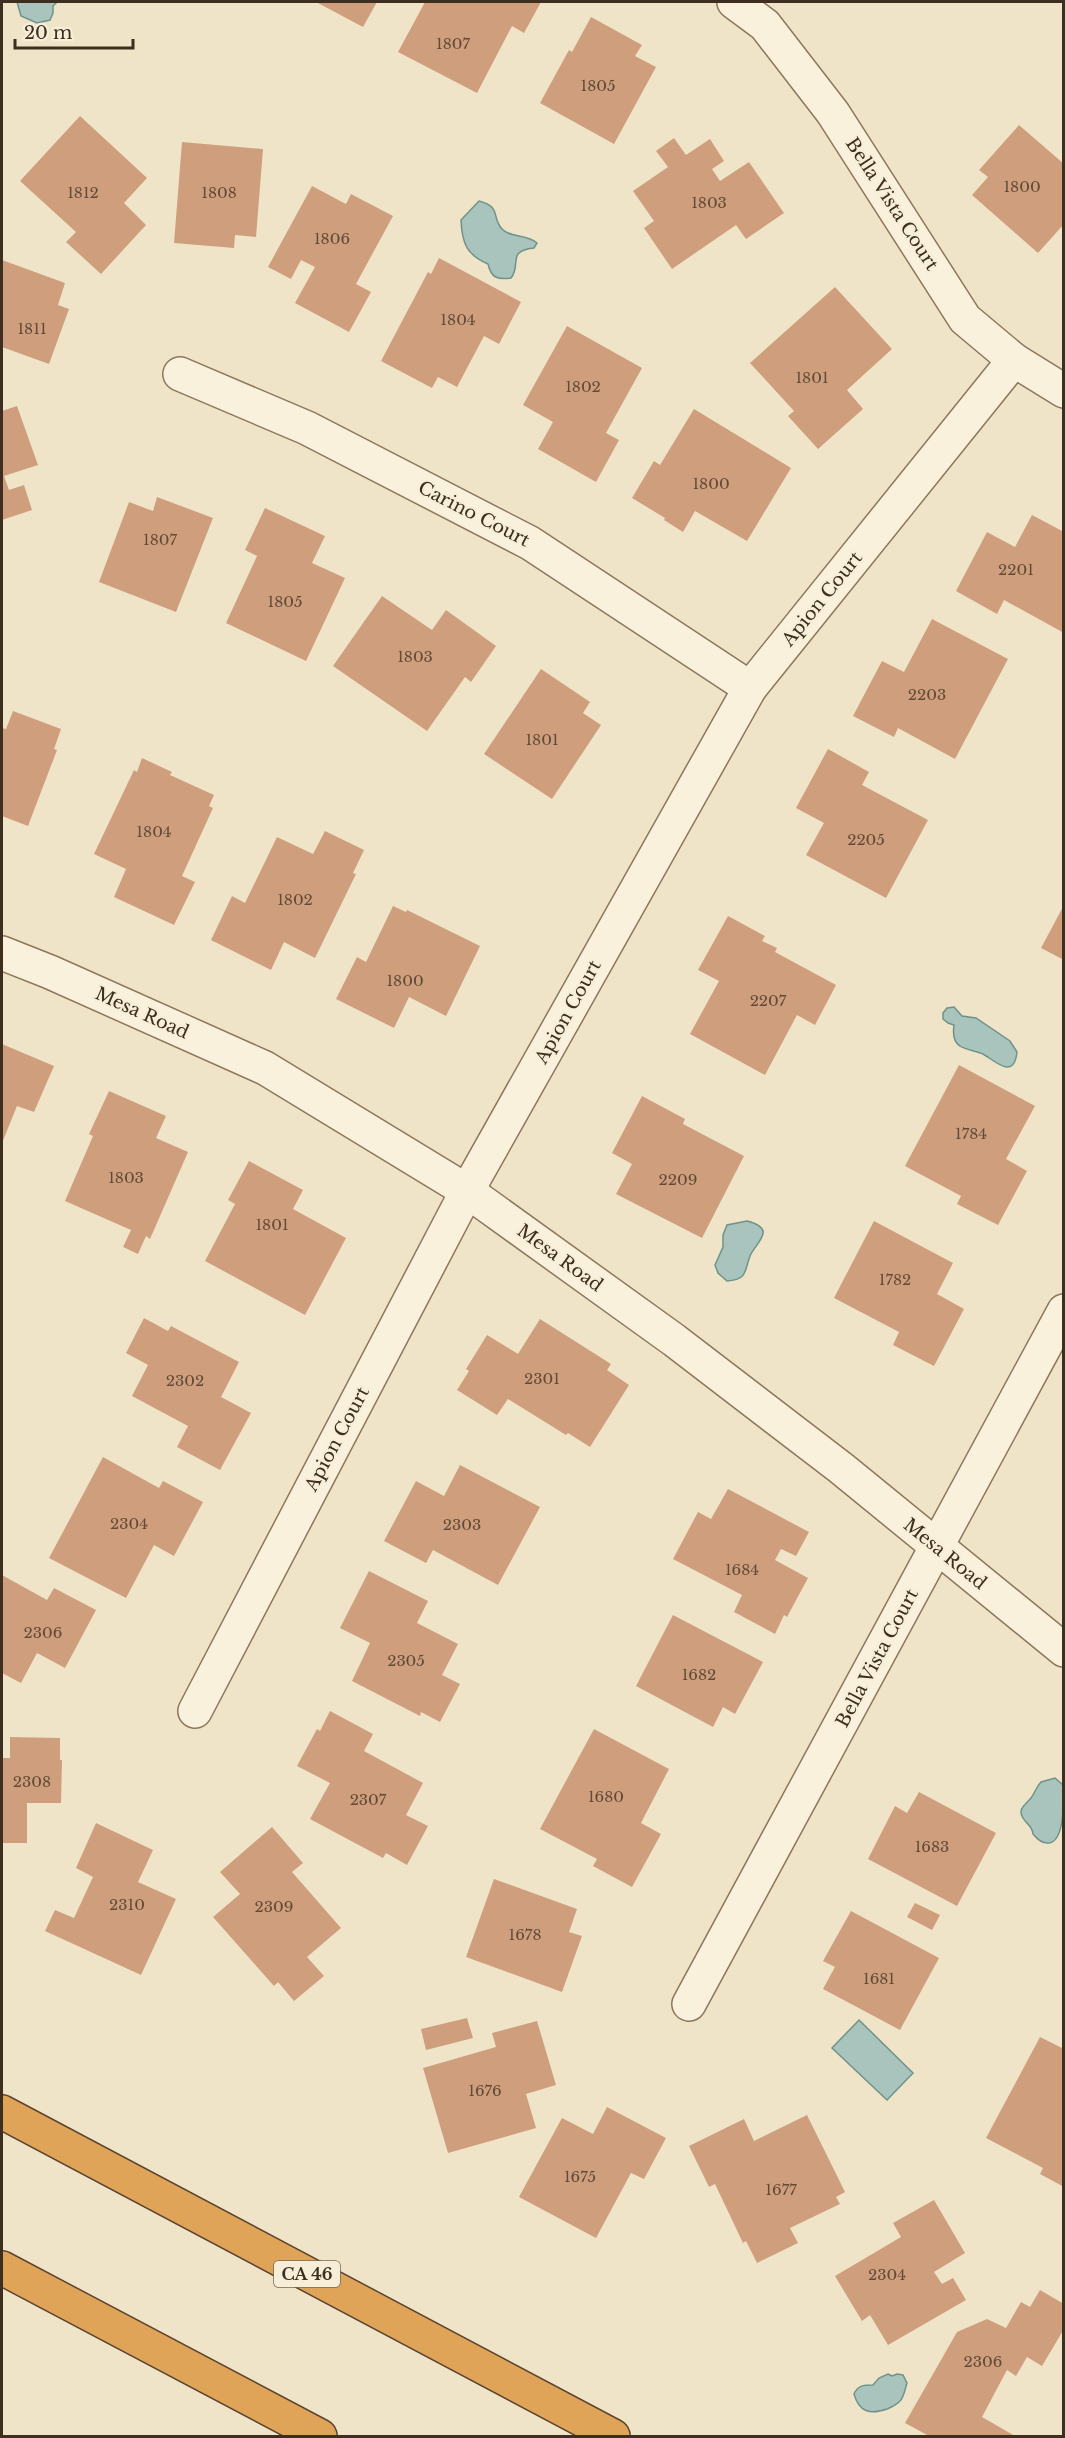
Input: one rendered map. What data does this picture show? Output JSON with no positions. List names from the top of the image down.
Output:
{
  "streets": {
    "highway": ["CA 46"],
    "street": [
      "Bella Vista Court",
      "Carino Court",
      "Apion Court",
      "Mesa Road"
    ]
  },
  "crossings": [
    ["Bella Vista Court", "Apion Court"],
    ["Bella Vista Court", "Mesa Road"],
    ["Carino Court", "Apion Court"],
    ["Apion Court", "Mesa Road"]
  ],
  "house_numbers": [
    "1807",
    "1805",
    "1800",
    "1812",
    "1808",
    "1803",
    "1806",
    "1804",
    "1811",
    "1801",
    "1802",
    "1800",
    "1807",
    "2201",
    "1805",
    "1803",
    "2203",
    "1801",
    "1804",
    "2205",
    "1802",
    "1800",
    "2207",
    "1784",
    "1803",
    "2209",
    "1801",
    "1782",
    "2301",
    "2302",
    "2304",
    "2303",
    "1684",
    "2306",
    "2305",
    "1682",
    "2308",
    "1680",
    "2307",
    "1683",
    "2310",
    "2309",
    "1678",
    "1681",
    "1676",
    "1675",
    "1677",
    "2304",
    "2306"
  ],
  "scale_bar": "20 m"
}
